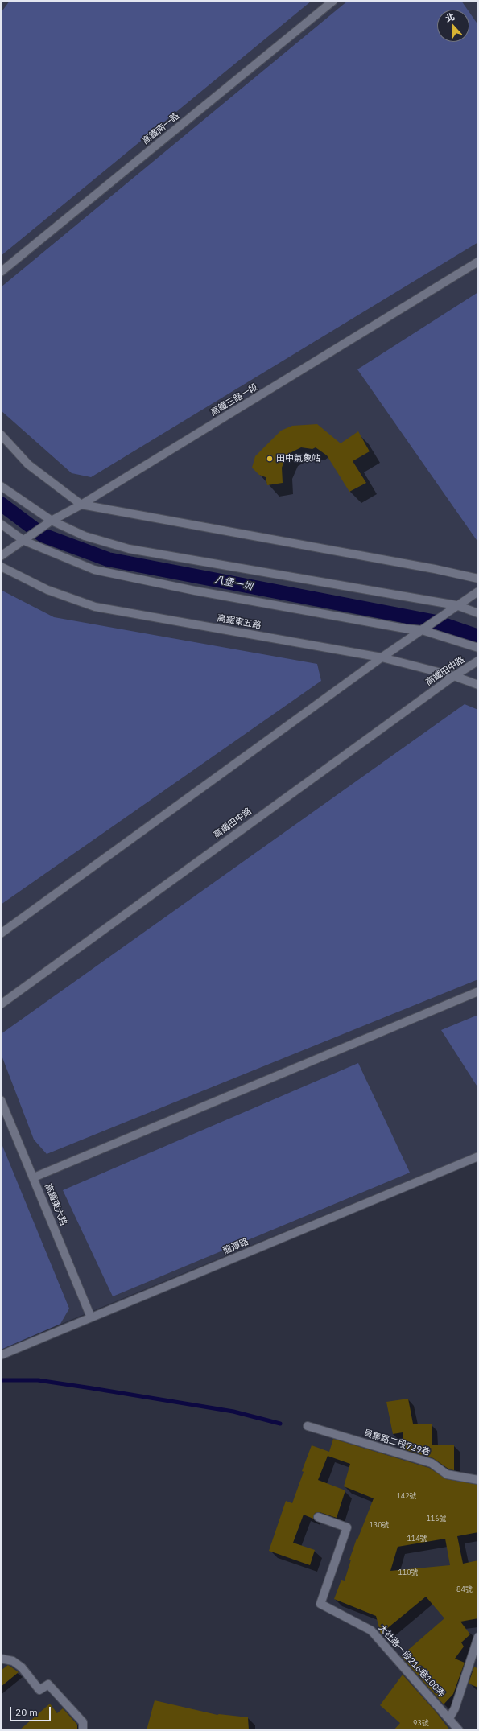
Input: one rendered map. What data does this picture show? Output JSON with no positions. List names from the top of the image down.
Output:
{
  "streets": {
    "street": [
      "高鐵南一路",
      "高鐵三路一段",
      "高鐵東五路",
      "高鐵田中路",
      "高鐵東六路",
      "龍潭路",
      "員集路二段729巷",
      "大社路一段216巷100弄"
    ]
  },
  "crossings": [
    ["高鐵東五路", "高鐵田中路"],
    ["高鐵東六路", "龍潭路"]
  ],
  "water": ["八堡一圳"],
  "places": ["田中氣象站"],
  "house_numbers": [
    "142號",
    "116號",
    "130號",
    "114號",
    "110號",
    "84號",
    "93號"
  ],
  "scale_bar": "20 m",
  "north": "top"
}
